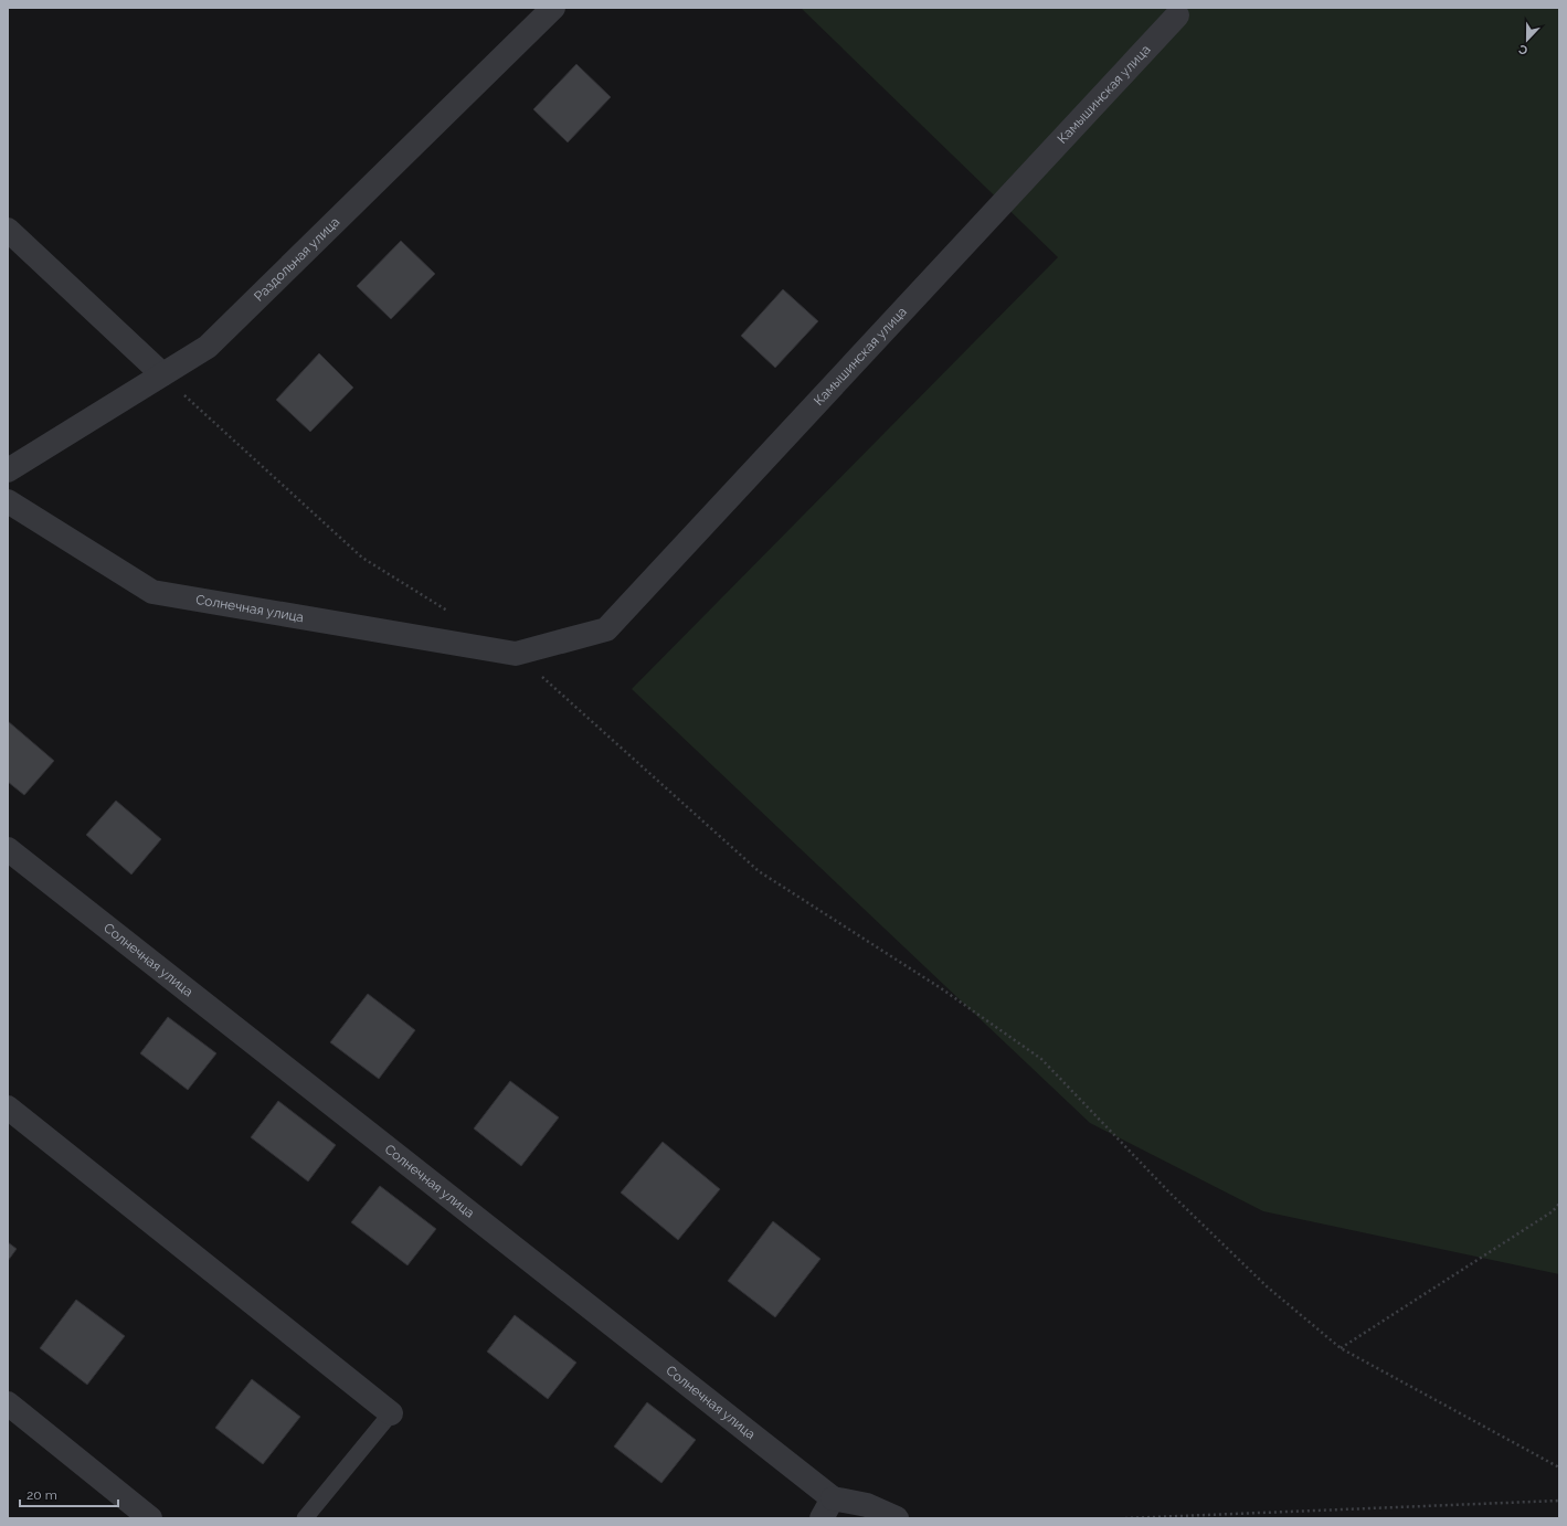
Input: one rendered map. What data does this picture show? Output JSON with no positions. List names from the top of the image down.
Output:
{
  "streets": {
    "street": ["Камышинская улица", "Раздольная улица", "Солнечная улица"]
  },
  "crossings": [
    ["Камышинская улица", "Солнечная улица"]
  ],
  "scale_bar": "20 m",
  "north": "bottom"
}
